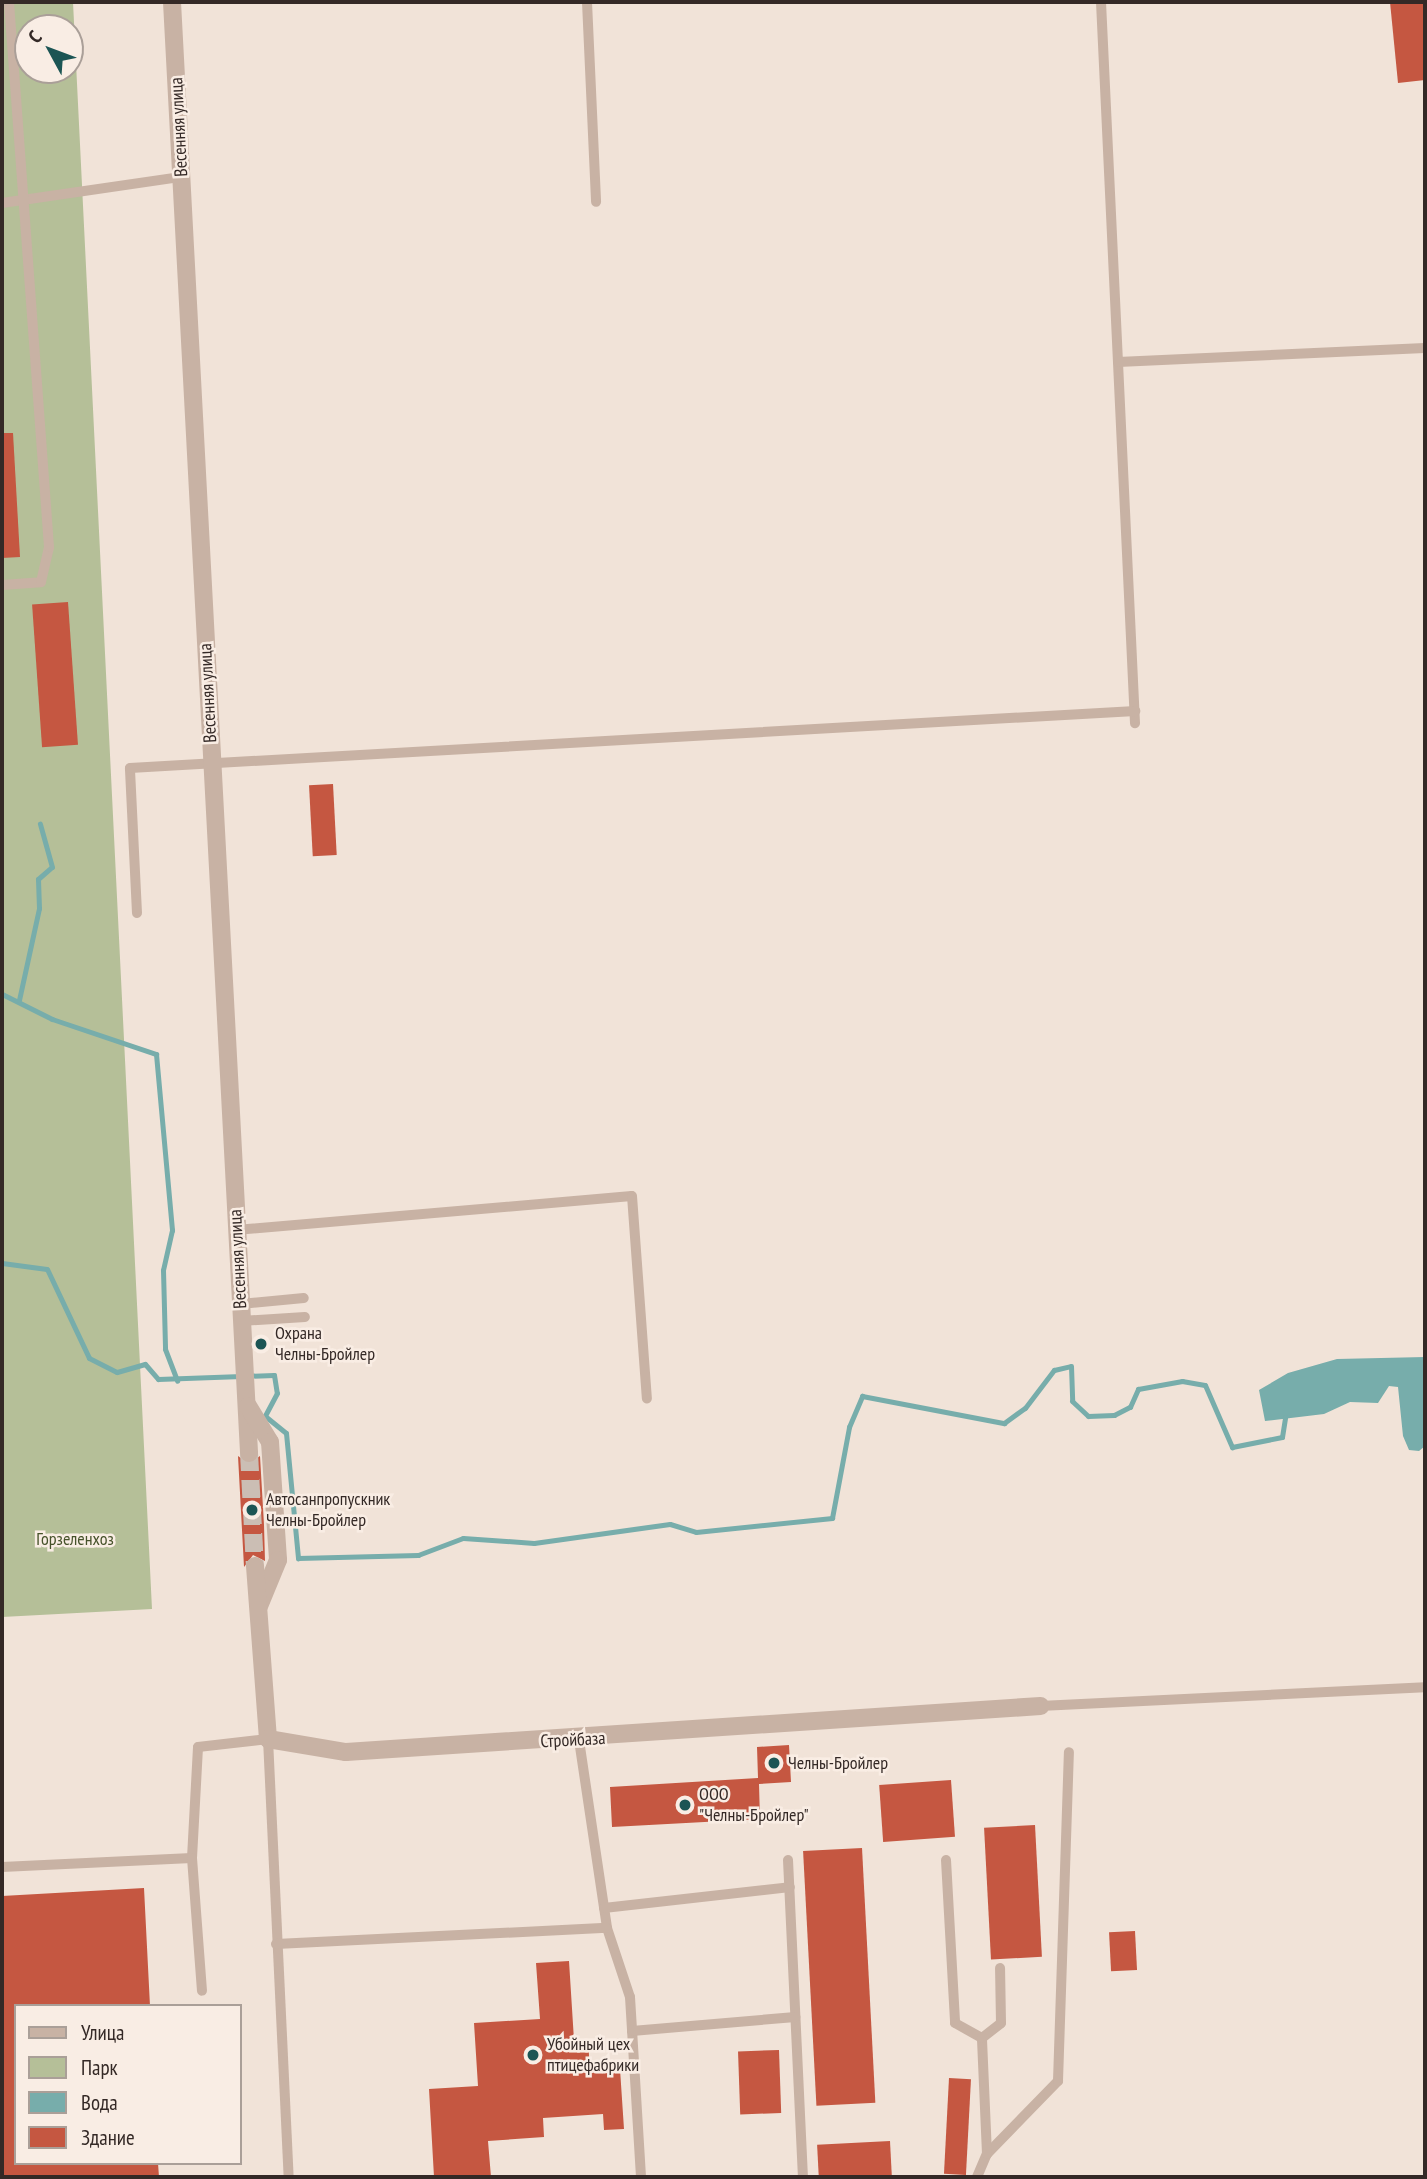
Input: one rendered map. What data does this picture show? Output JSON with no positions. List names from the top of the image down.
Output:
{
  "streets": {
    "street": ["Весенняя улица", "Стройбаза"]
  },
  "parks": ["Горзеленхоз"],
  "places": [
    "Охрана Челны-Бройлер",
    "Автосанпропускник Челны-Бройлер",
    "Челны-Бройлер",
    "ООО \"Челны-Бройлер\"",
    "Убойный цех птицефабрики"
  ],
  "legend": [
    "Улица",
    "Парк",
    "Вода",
    "Здание"
  ],
  "north": "top left"
}
